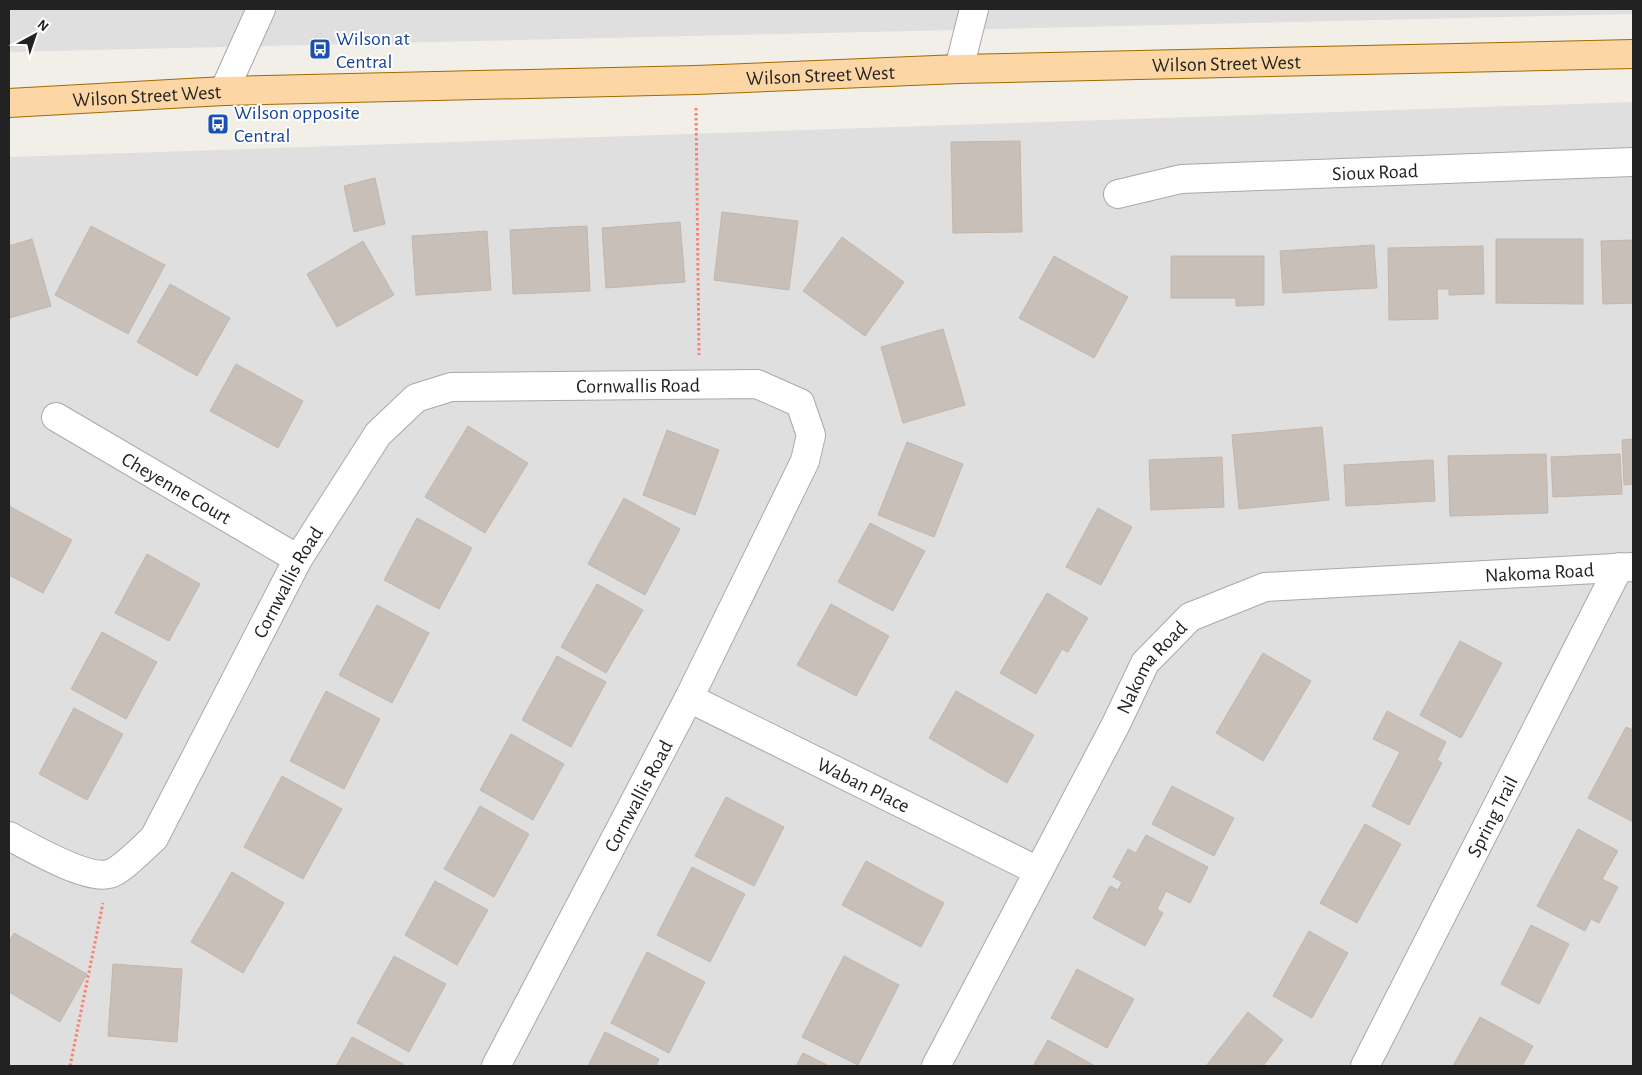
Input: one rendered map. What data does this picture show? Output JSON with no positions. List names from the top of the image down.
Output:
{
  "streets": {
    "main road": ["Wilson Street West"],
    "street": [
      "Sioux Road",
      "Cornwallis Road",
      "Cheyenne Court",
      "Nakoma Road",
      "Waban Place",
      "Spring Trail"
    ]
  },
  "crossings": [
    ["Cornwallis Road", "Cheyenne Court"],
    ["Cornwallis Road", "Waban Place"],
    ["Nakoma Road", "Waban Place"],
    ["Nakoma Road", "Spring Trail"]
  ],
  "places": {
    "bus stop": ["Wilson at Central", "Wilson opposite Central"]
  },
  "north": "top right"
}
